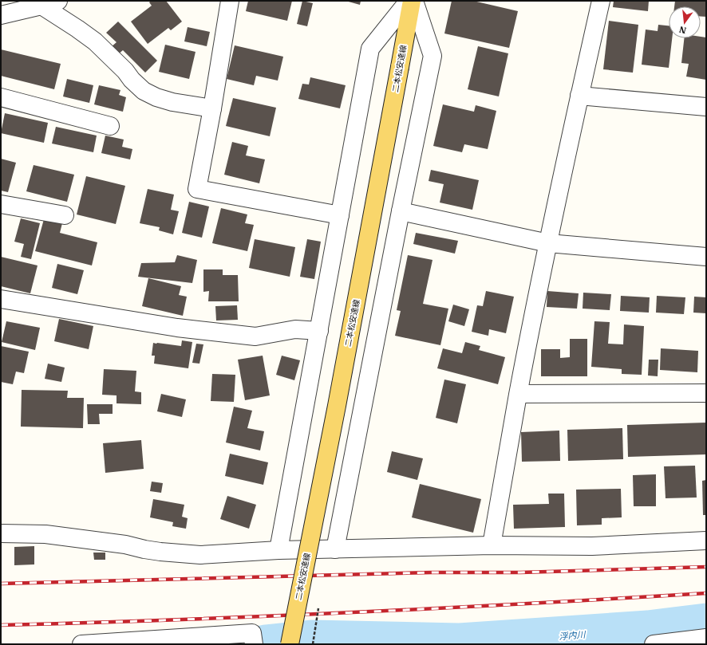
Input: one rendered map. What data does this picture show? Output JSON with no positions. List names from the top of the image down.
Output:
{
  "streets": {
    "main road": ["二本松安達線"]
  },
  "water": ["浮内川"],
  "north": "bottom"
}
